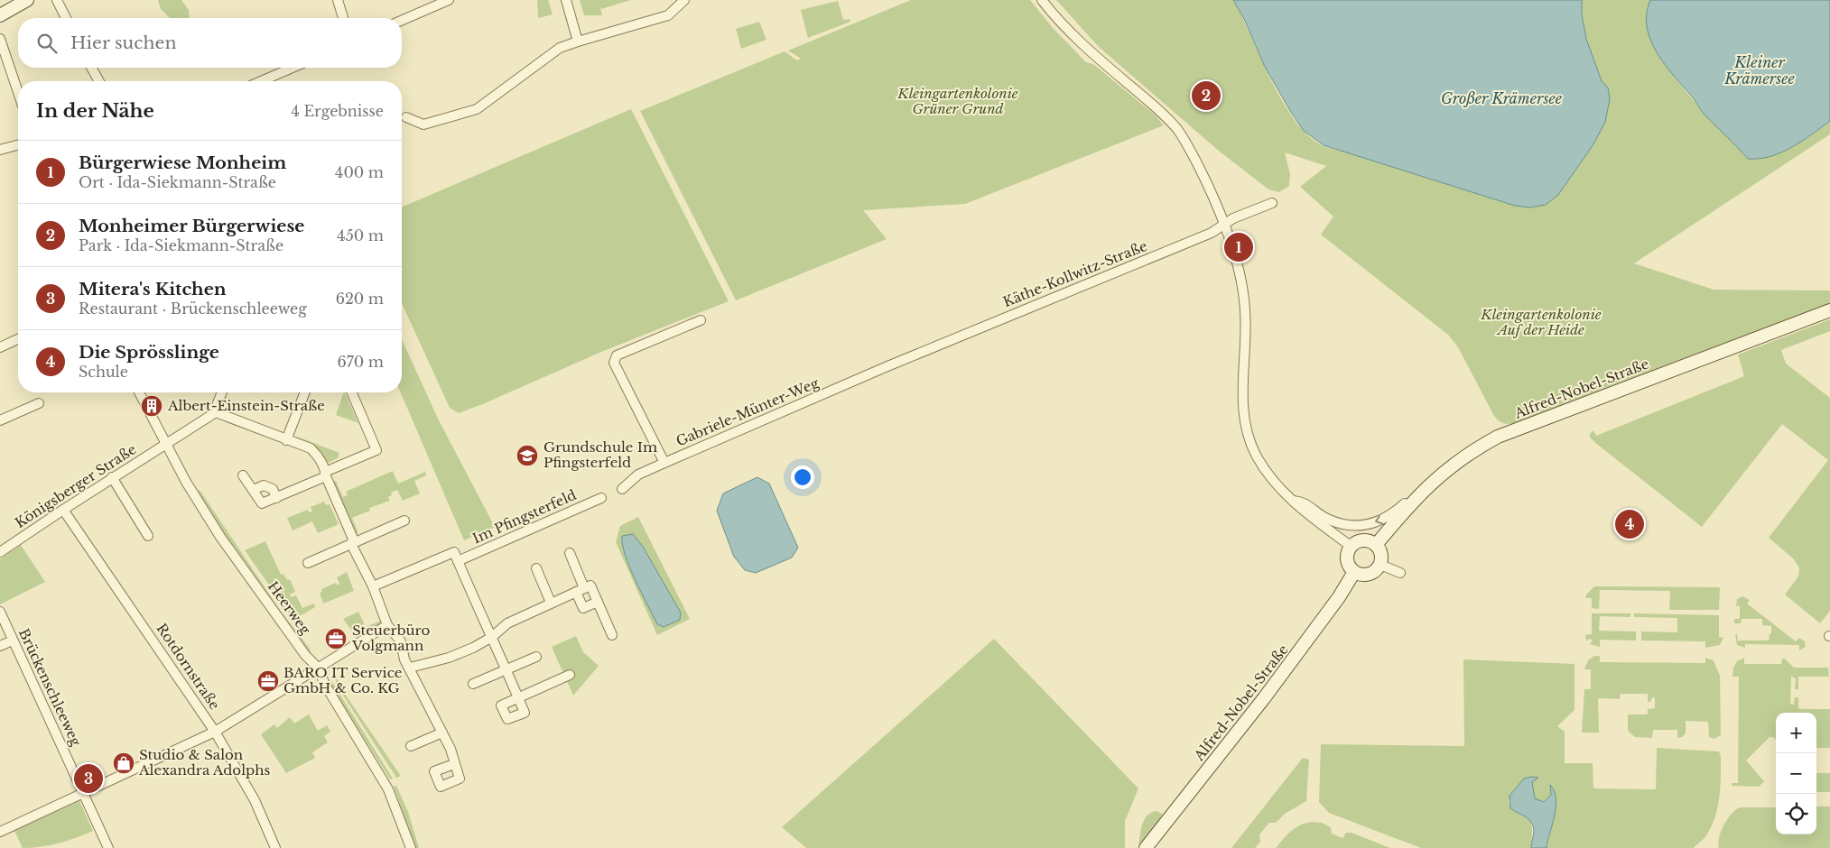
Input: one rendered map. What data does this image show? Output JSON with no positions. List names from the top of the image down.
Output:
{
  "streets": {
    "street": [
      "Käthe-Kollwitz-Straße",
      "Alfred-Nobel-Straße",
      "Gabriele-Münter-Weg",
      "Königsberger Straße",
      "Im Pfingsterfeld",
      "Heerweg",
      "Rotdornstraße",
      "Brückenschleeweg"
    ]
  },
  "crossings": [
    ["Käthe-Kollwitz-Straße", "Gabriele-Münter-Weg"],
    ["Königsberger Straße", "Heerweg"],
    ["Königsberger Straße", "Rotdornstraße"]
  ],
  "water": ["Kleiner Krämersee", "Großer Krämersee"],
  "parks": ["Kleingartenkolonie Grüner Grund", "Kleingartenkolonie Auf der Heide"],
  "places": {
    "building": ["Albert-Einstein-Straße"],
    "school or university": ["Grundschule Im Pfingsterfeld"],
    "office": ["Steuerbüro Volgmann", "BARO IT Service GmbH & Co. KG"],
    "shop": ["Studio & Salon Alexandra Adolphs"]
  },
  "page": {
    "search": "Hier suchen",
    "pins": [
      "2",
      "1",
      "4",
      "3"
    ],
    "heading": ["In der Nähe", "4 Ergebnisse"],
    "list": [
      {
        "mark": "1",
        "name": "Bürgerwiese Monheim",
        "note": "Ort · Ida-Siekmann-Straße",
        "value": "400 m"
      },
      {
        "mark": "2",
        "name": "Monheimer Bürgerwiese",
        "note": "Park · Ida-Siekmann-Straße",
        "value": "450 m"
      },
      {
        "mark": "3",
        "name": "Mitera's Kitchen",
        "note": "Restaurant · Brückenschleeweg",
        "value": "620 m"
      },
      {
        "mark": "4",
        "name": "Die Sprösslinge",
        "note": "Schule",
        "value": "670 m"
      }
    ],
    "map_buttons": ["+", "−"]
  }
}
